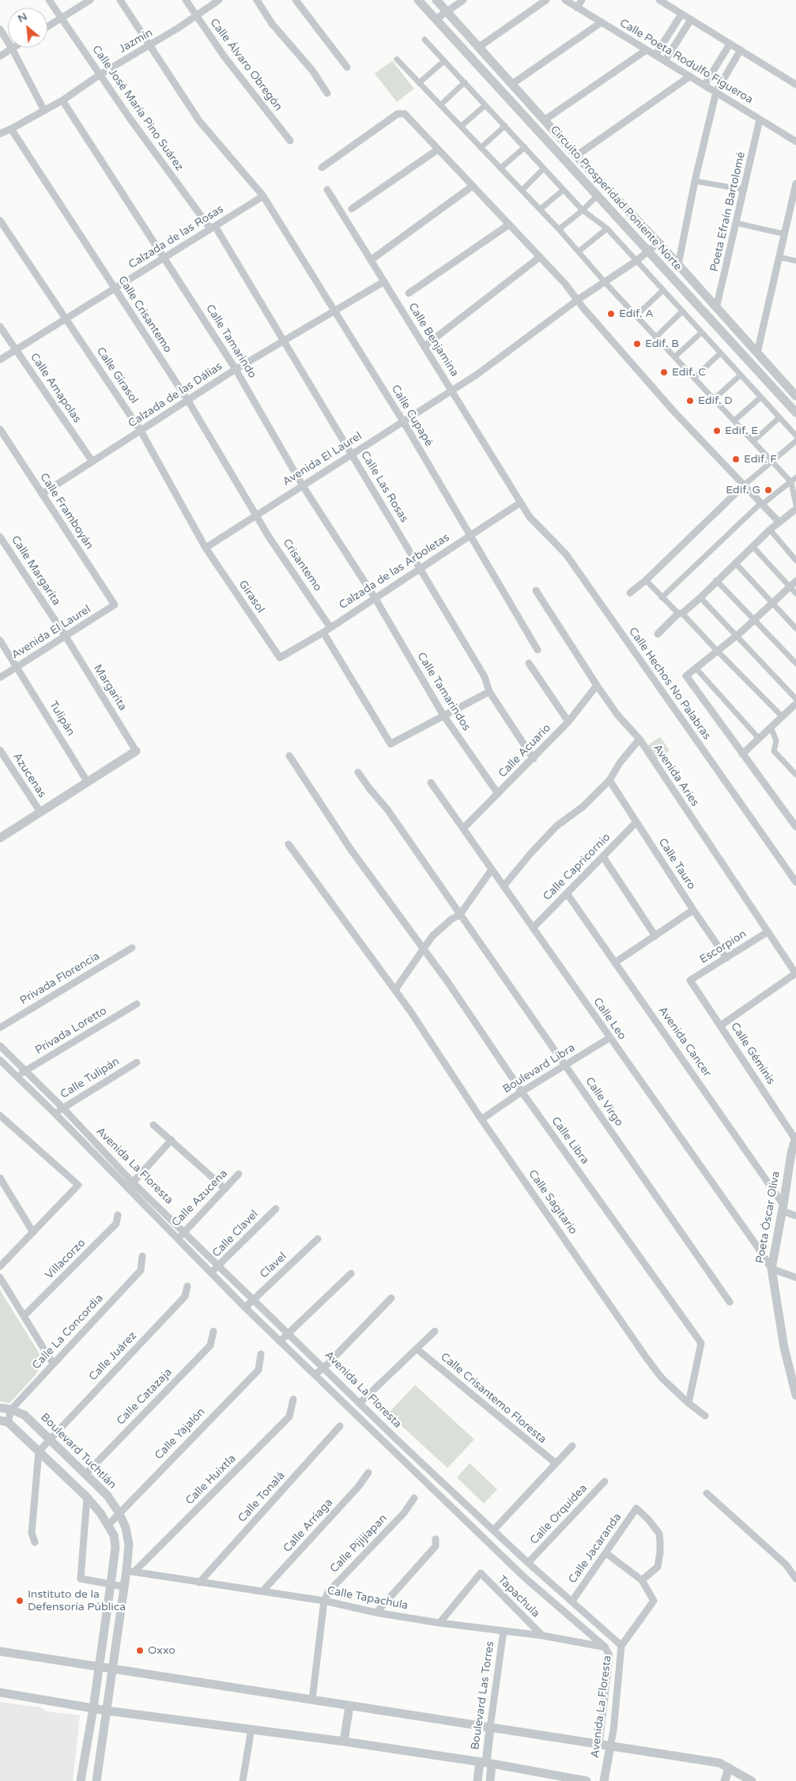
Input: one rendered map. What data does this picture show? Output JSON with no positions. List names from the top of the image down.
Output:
{
  "streets": {
    "street": [
      "Jazmín",
      "Calle Poeta Rodulfo Figueroa",
      "Calle Álvaro Obregón",
      "Calle José María Pino Suárez",
      "Circuito Prosperidad Poniente Norte",
      "Poeta Efraín Bartolomé",
      "Calzada de las Rosas",
      "Calle Crisantemo",
      "Calle Benjamina",
      "Calle Tamarindo",
      "Calle Girasol",
      "Calle Amapolas",
      "Calzada de las Dálias",
      "Calle Cupapé",
      "Avenida El Laurel",
      "Calle Las Rosas",
      "Calle Framboyán",
      "Crisantemo",
      "Calle Margarita",
      "Calzada de las Arboletas",
      "Girasol",
      "Calle Hechos No Palabras",
      "Margarita",
      "Calle Tamarindos",
      "Tulipán",
      "Calle Acuario",
      "Azucenas",
      "Avenida Aries",
      "Calle Tauro",
      "Calle Capricornio",
      "Escorpion",
      "Privada Florencia",
      "Calle Leo",
      "Privada Loretto",
      "Avenida Cancer",
      "Calle Géminis",
      "Boulevard Libra",
      "Calle Tulipán",
      "Calle Virgo",
      "Calle Libra",
      "Avenida La Floresta",
      "Calle Azucena",
      "Calle Sagitario",
      "Poeta Óscar Oliva",
      "Calle Clavel",
      "Villacorzo",
      "Clavel",
      "Calle La Concordia",
      "Calle Juárez",
      "Calle Catazaja",
      "Calle Crisantemo Floresta",
      "Calle Yajalón",
      "Boulevard Tuchtlán",
      "Calle Huixtla",
      "Calle Tonalá",
      "Calle Orquídea",
      "Calle Arriaga",
      "Calle Pijijiapan",
      "Calle Jacaranda",
      "Tapachula",
      "Calle Tapachula",
      "Boulevard Las Torres"
    ]
  },
  "crossings": [
    ["Jazmín", "Calle Álvaro Obregón"],
    ["Jazmín", "Calle José María Pino Suárez"],
    ["Jazmín", "Calle Crisantemo"],
    ["Jazmín", "Calle Tamarindo"],
    ["Jazmín", "Calle Cupapé"],
    ["Calle Poeta Rodulfo Figueroa", "Poeta Efraín Bartolomé"],
    ["Calle José María Pino Suárez", "Calzada de las Rosas"],
    ["Calle José María Pino Suárez", "Calle Las Rosas"],
    ["Circuito Prosperidad Poniente Norte", "Poeta Efraín Bartolomé"],
    ["Circuito Prosperidad Poniente Norte", "Avenida El Laurel"],
    ["Calzada de las Rosas", "Calle Crisantemo"],
    ["Calzada de las Rosas", "Calle Tamarindo"],
    ["Calzada de las Rosas", "Calle Girasol"],
    ["Calzada de las Rosas", "Calle Amapolas"],
    ["Calzada de las Rosas", "Calle Cupapé"],
    ["Calzada de las Rosas", "Calle Las Rosas"],
    ["Calle Crisantemo", "Calzada de las Dálias"],
    ["Calle Crisantemo", "Avenida El Laurel"],
    ["Calle Crisantemo", "Crisantemo"],
    ["Calle Benjamina", "Calzada de las Dálias"],
    ["Calle Benjamina", "Avenida El Laurel"],
    ["Calle Benjamina", "Calzada de las Arboletas"],
    ["Calle Benjamina", "Calle Hechos No Palabras"],
    ["Calle Tamarindo", "Calzada de las Dálias"],
    ["Calle Tamarindo", "Avenida El Laurel"],
    ["Calle Tamarindo", "Calzada de las Arboletas"],
    ["Calle Tamarindo", "Calle Tamarindos"],
    ["Calle Girasol", "Calzada de las Dálias"],
    ["Calle Girasol", "Avenida El Laurel"],
    ["Calle Girasol", "Girasol"],
    ["Calle Amapolas", "Calzada de las Dálias"],
    ["Calzada de las Dálias", "Calle Cupapé"],
    ["Calzada de las Dálias", "Calle Las Rosas"],
    ["Calzada de las Dálias", "Calle Framboyán"],
    ["Calle Cupapé", "Avenida El Laurel"],
    ["Calle Cupapé", "Calzada de las Arboletas"],
    ["Avenida El Laurel", "Calle Las Rosas"],
    ["Avenida El Laurel", "Calle Framboyán"],
    ["Avenida El Laurel", "Crisantemo"],
    ["Avenida El Laurel", "Calle Margarita"],
    ["Avenida El Laurel", "Girasol"],
    ["Avenida El Laurel", "Margarita"],
    ["Avenida El Laurel", "Tulipán"],
    ["Calle Las Rosas", "Calzada de las Arboletas"],
    ["Calle Las Rosas", "Calle Acuario"],
    ["Crisantemo", "Calzada de las Arboletas"],
    ["Calle Margarita", "Margarita"],
    ["Calzada de las Arboletas", "Girasol"],
    ["Calzada de las Arboletas", "Calle Hechos No Palabras"],
    ["Calzada de las Arboletas", "Calle Tamarindos"],
    ["Calle Tamarindos", "Calle Acuario"],
    ["Calle Acuario", "Avenida Aries"],
    ["Calle Acuario", "Calle Leo"],
    ["Avenida Aries", "Escorpion"],
    ["Calle Tauro", "Calle Capricornio"],
    ["Calle Tauro", "Escorpion"],
    ["Calle Capricornio", "Calle Leo"],
    ["Calle Capricornio", "Avenida Cancer"],
    ["Escorpion", "Calle Géminis"],
    ["Calle Leo", "Boulevard Libra"],
    ["Calle Leo", "Poeta Óscar Oliva"],
    ["Privada Loretto", "Avenida La Floresta"],
    ["Avenida Cancer", "Poeta Óscar Oliva"],
    ["Calle Géminis", "Poeta Óscar Oliva"],
    ["Boulevard Libra", "Calle Virgo"],
    ["Boulevard Libra", "Calle Libra"],
    ["Boulevard Libra", "Calle Sagitario"],
    ["Calle Tulipán", "Avenida La Floresta"],
    ["Calle Libra", "Calle Sagitario"],
    ["Avenida La Floresta", "Calle Azucena"],
    ["Avenida La Floresta", "Calle Clavel"],
    ["Avenida La Floresta", "Clavel"],
    ["Avenida La Floresta", "Calle Orquídea"],
    ["Avenida La Floresta", "Calle Jacaranda"],
    ["Avenida La Floresta", "Calle Tapachula"],
    ["Calle La Concordia", "Boulevard Tuchtlán"],
    ["Calle Juárez", "Boulevard Tuchtlán"],
    ["Calle Catazaja", "Boulevard Tuchtlán"],
    ["Calle Yajalón", "Boulevard Tuchtlán"],
    ["Boulevard Tuchtlán", "Calle Huixtla"],
    ["Boulevard Tuchtlán", "Calle Tapachula"],
    ["Calle Huixtla", "Calle Tapachula"],
    ["Calle Tonalá", "Calle Tapachula"],
    ["Calle Arriaga", "Calle Tapachula"],
    ["Calle Pijijiapan", "Calle Tapachula"],
    ["Tapachula", "Calle Tapachula"],
    ["Calle Tapachula", "Boulevard Las Torres"]
  ],
  "places": [
    "Edif. A",
    "Edif. B",
    "Edif. C",
    "Edif. D",
    "Edif. E",
    "Edif. F",
    "Edif. G",
    "Instituto de la Defensoría Pública",
    "Oxxo"
  ],
  "north": "top left"
}
